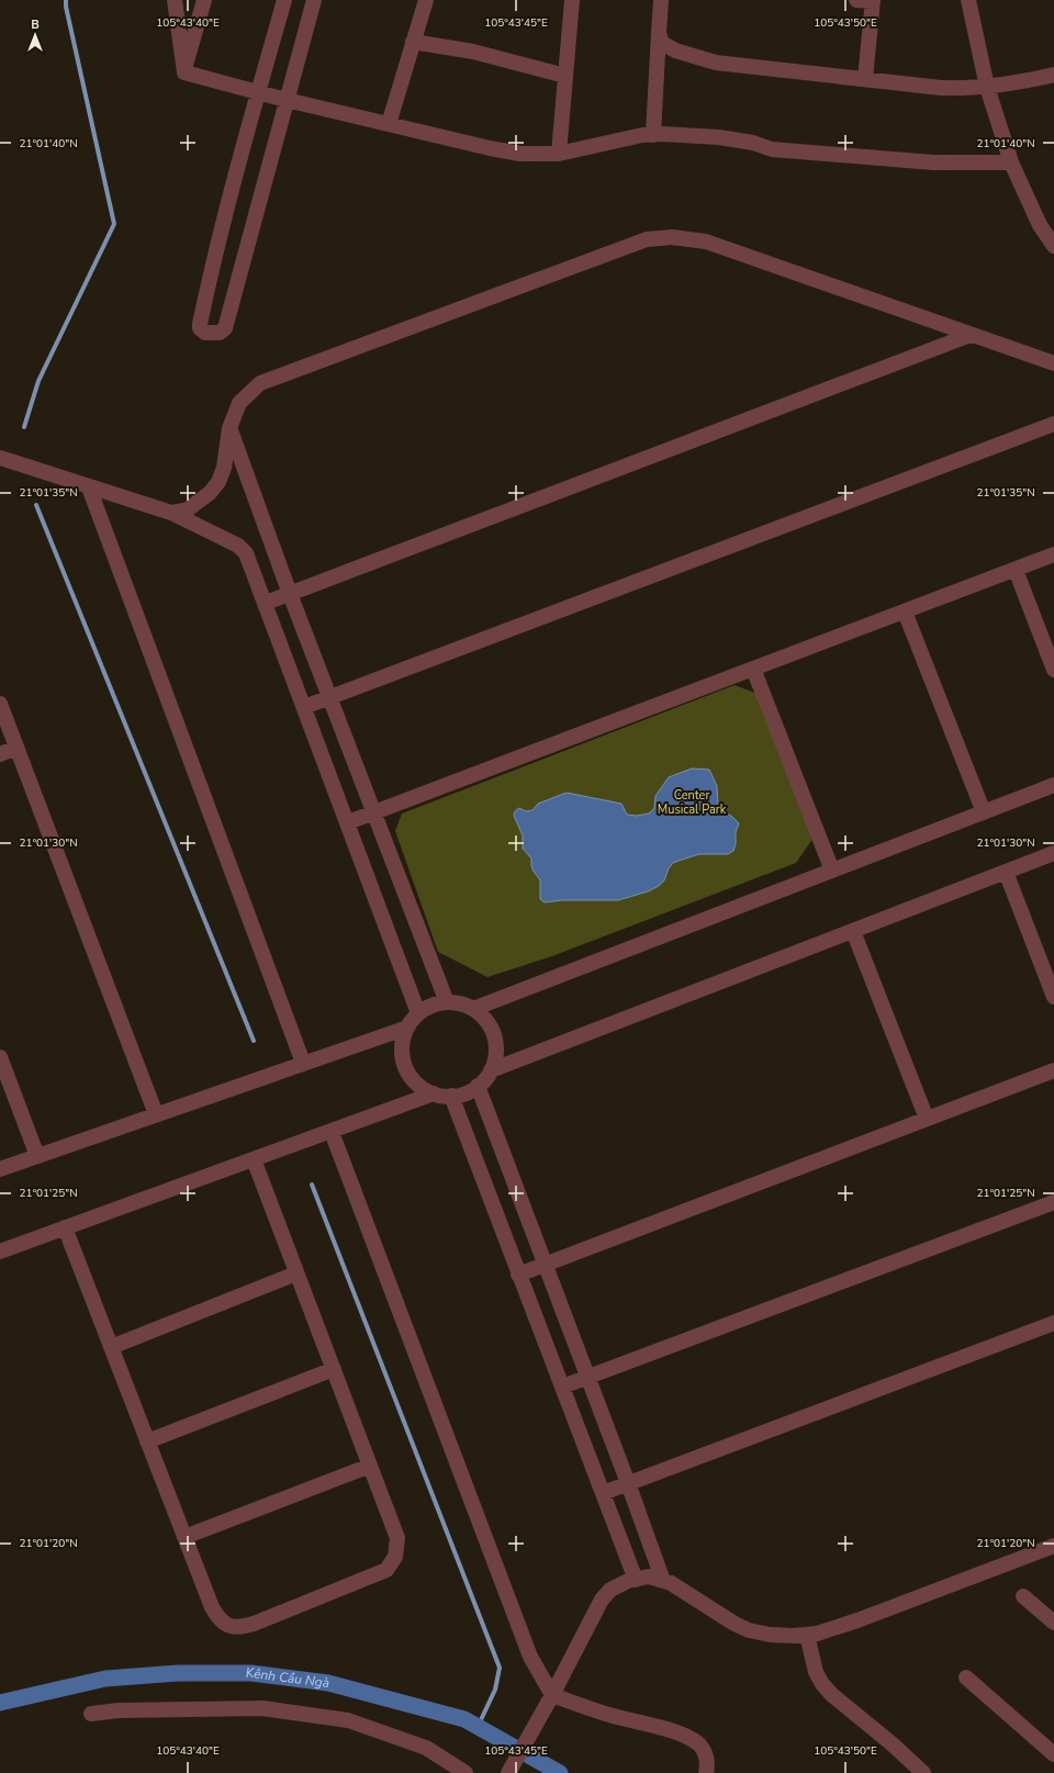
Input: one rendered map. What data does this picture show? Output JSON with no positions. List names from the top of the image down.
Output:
{
  "water": ["Kênh Cầu Ngà"],
  "parks": ["Center Musical Park"],
  "north": "top",
  "coordinates": [
    "105°43'40\"E",
    "105°43'45\"E",
    "105°43'50\"E",
    "21°01'40\"N",
    "21°01'35\"N",
    "21°01'30\"N",
    "21°01'25\"N",
    "21°01'20\"N"
  ]
}
